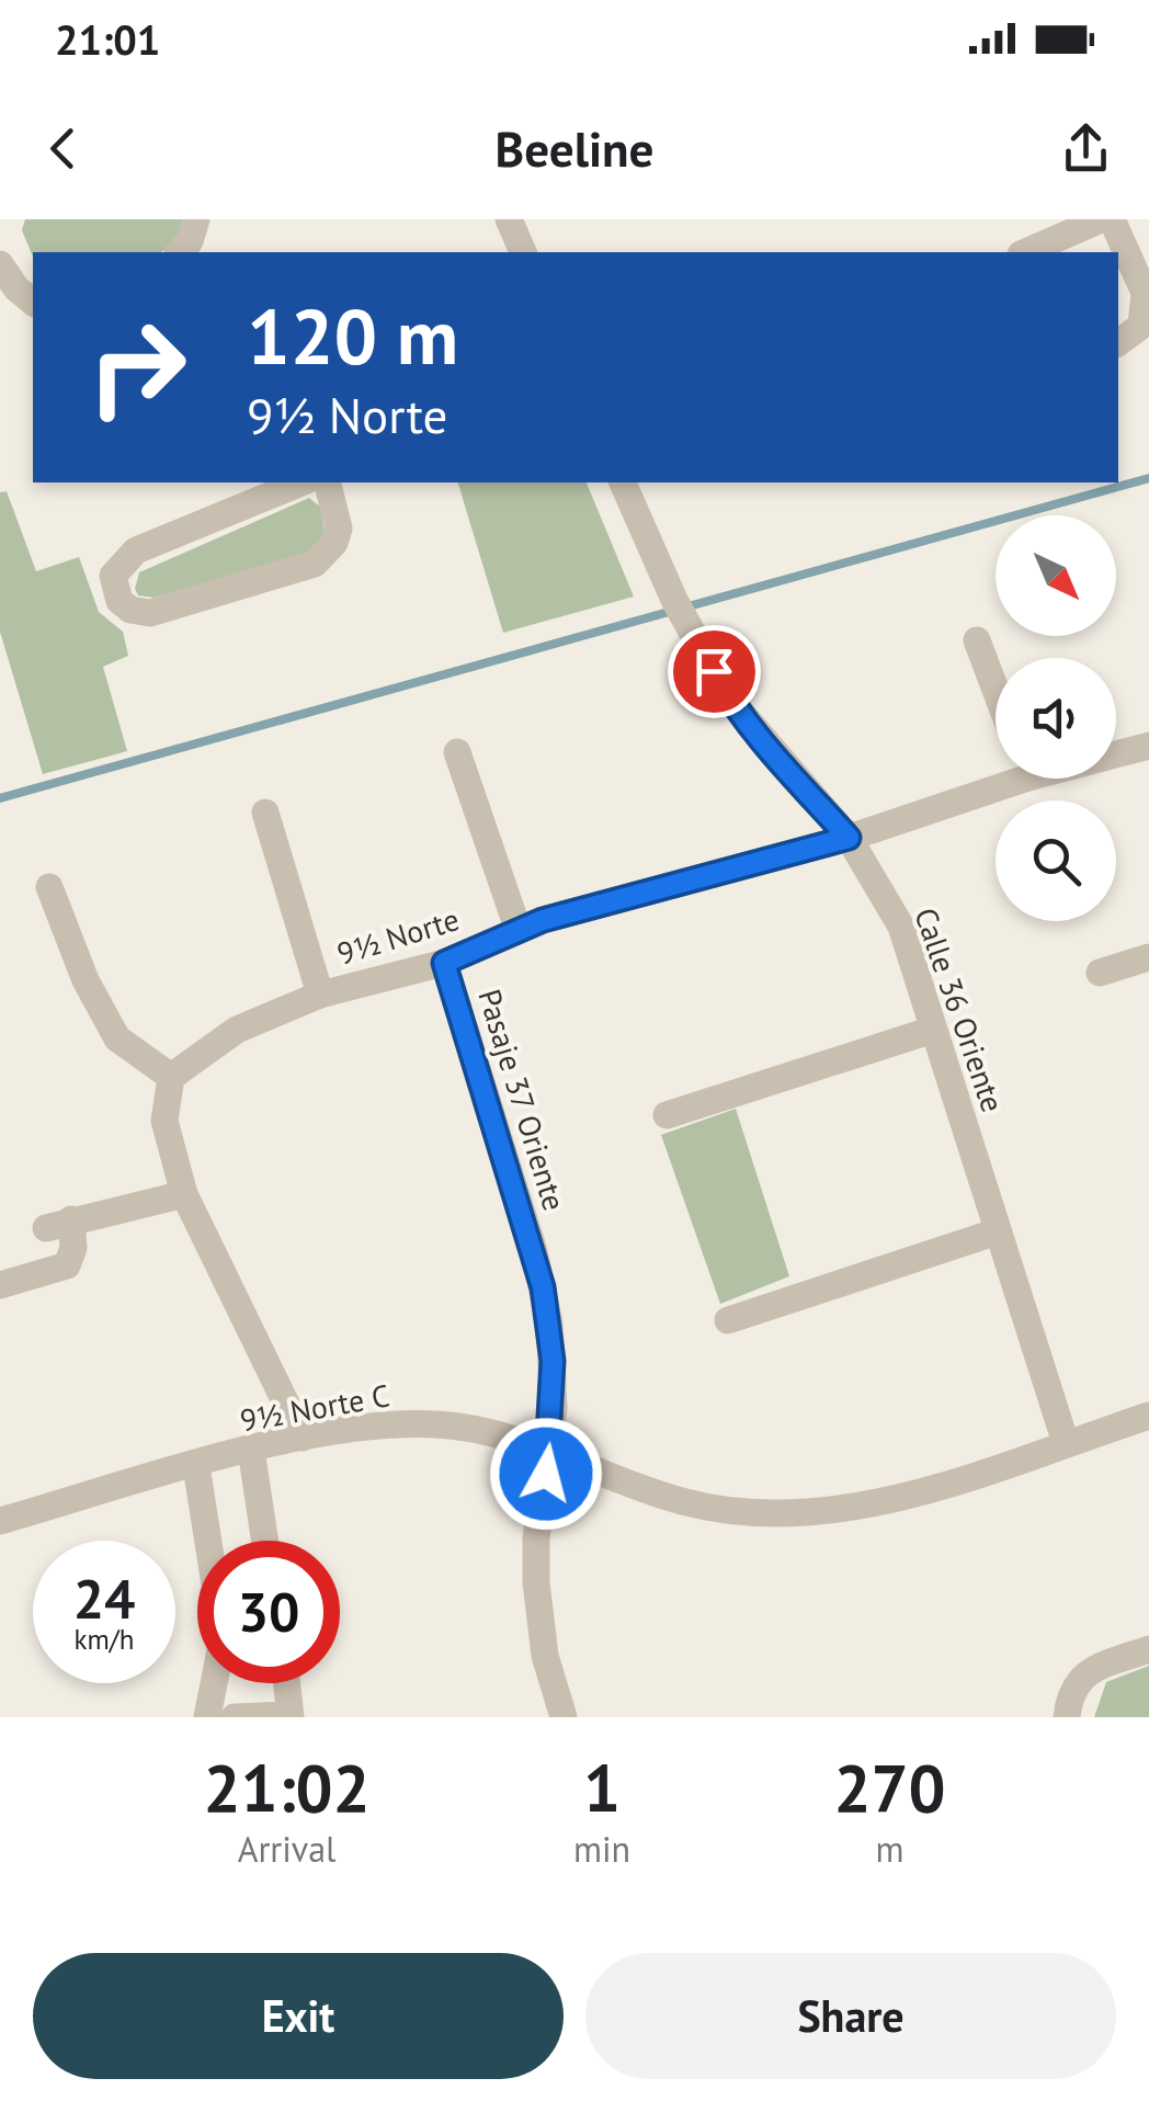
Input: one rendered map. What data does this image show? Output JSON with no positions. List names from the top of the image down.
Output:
{
  "streets": {
    "street": [
      "9½ Norte",
      "Calle 36 Oriente",
      "Pasaje 37 Oriente",
      "9½ Norte C"
    ]
  },
  "crossings": [
    ["9½ Norte", "Calle 36 Oriente"],
    ["9½ Norte", "Pasaje 37 Oriente"],
    ["Calle 36 Oriente", "9½ Norte C"],
    ["Pasaje 37 Oriente", "9½ Norte C"]
  ],
  "north": "bottom right",
  "page": {
    "status": "21:01",
    "header": "Beeline",
    "turn": ["120 m", "9½ Norte"],
    "speed": "24 km/h",
    "limit": "30",
    "eta": [
      "21:02",
      "Arrival",
      "1",
      "min",
      "270",
      "m"
    ],
    "buttons": ["Exit", "Share"]
  }
}
